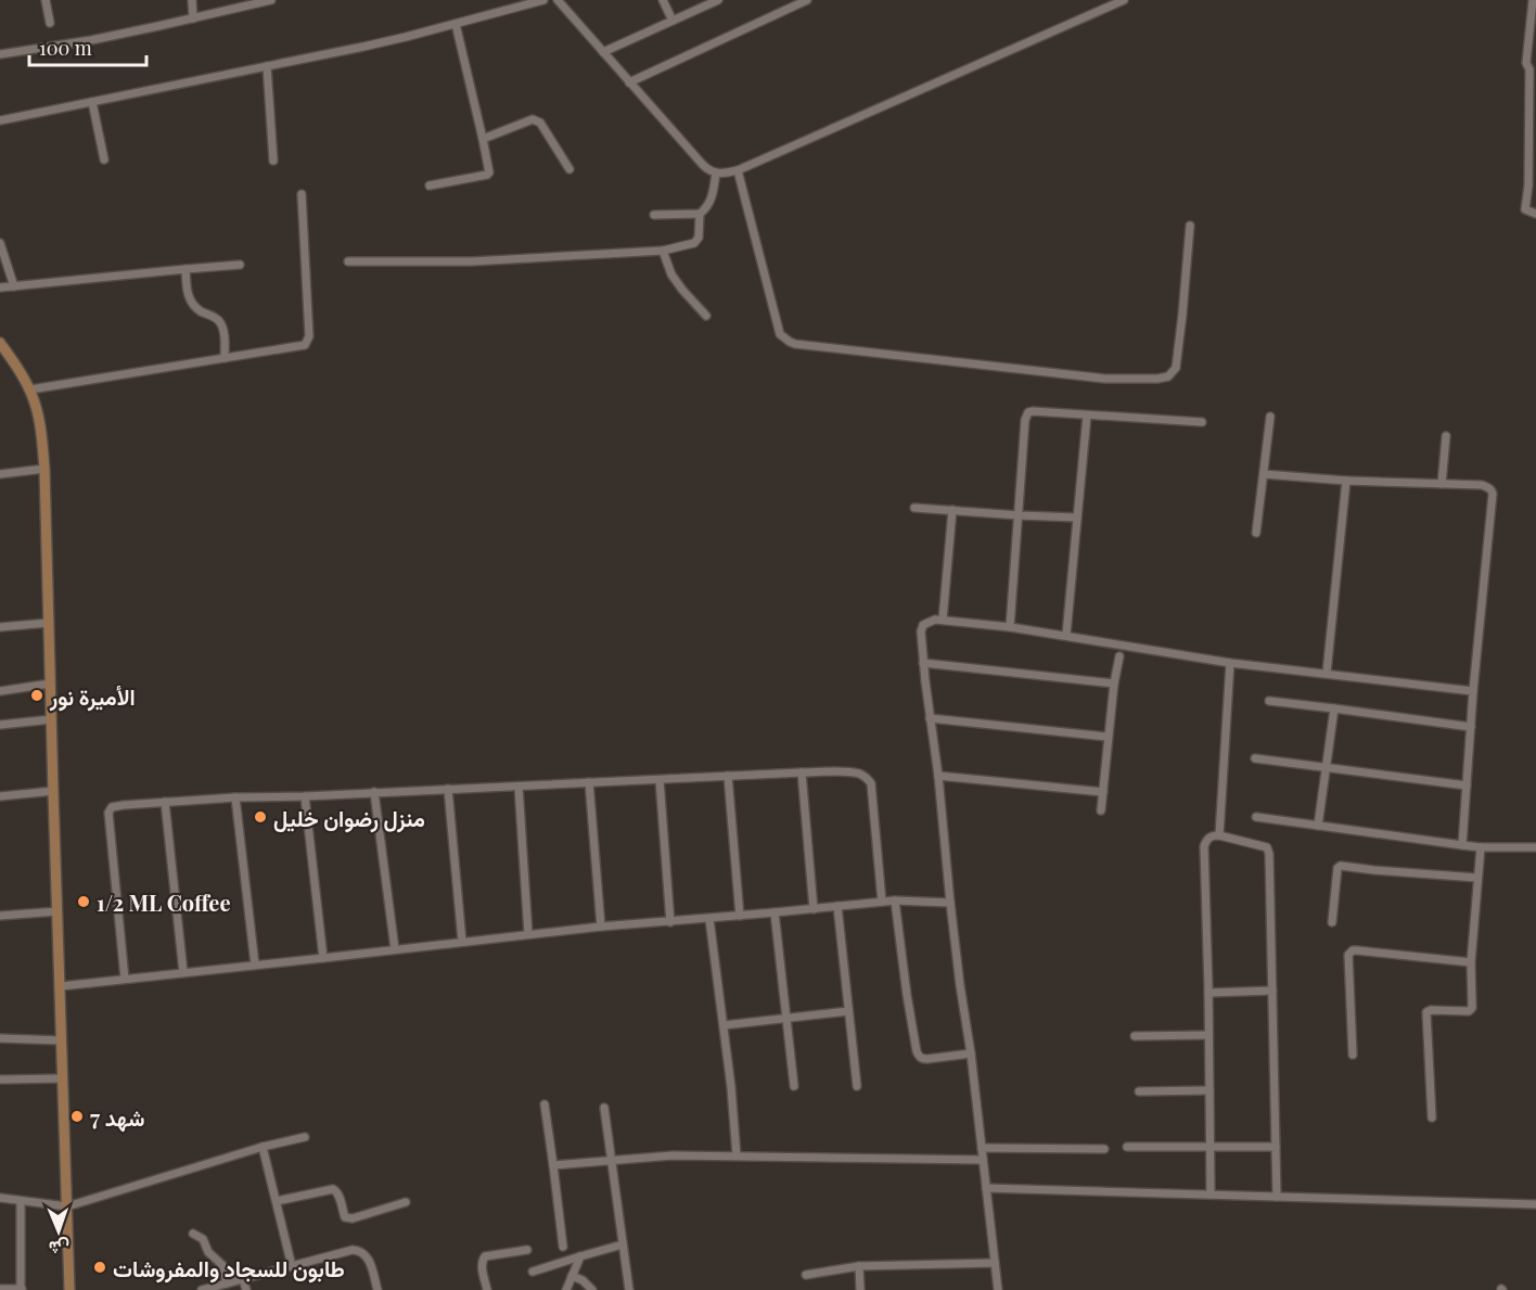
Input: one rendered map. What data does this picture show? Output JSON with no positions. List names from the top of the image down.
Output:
{
  "places": [
    "الأميرة نور",
    "منزل رضوان خليل",
    "1/2 ML Coffee",
    "شهد 7",
    "طابون للسجاد والمفروشات"
  ],
  "scale_bar": "100 m",
  "north": "bottom"
}
